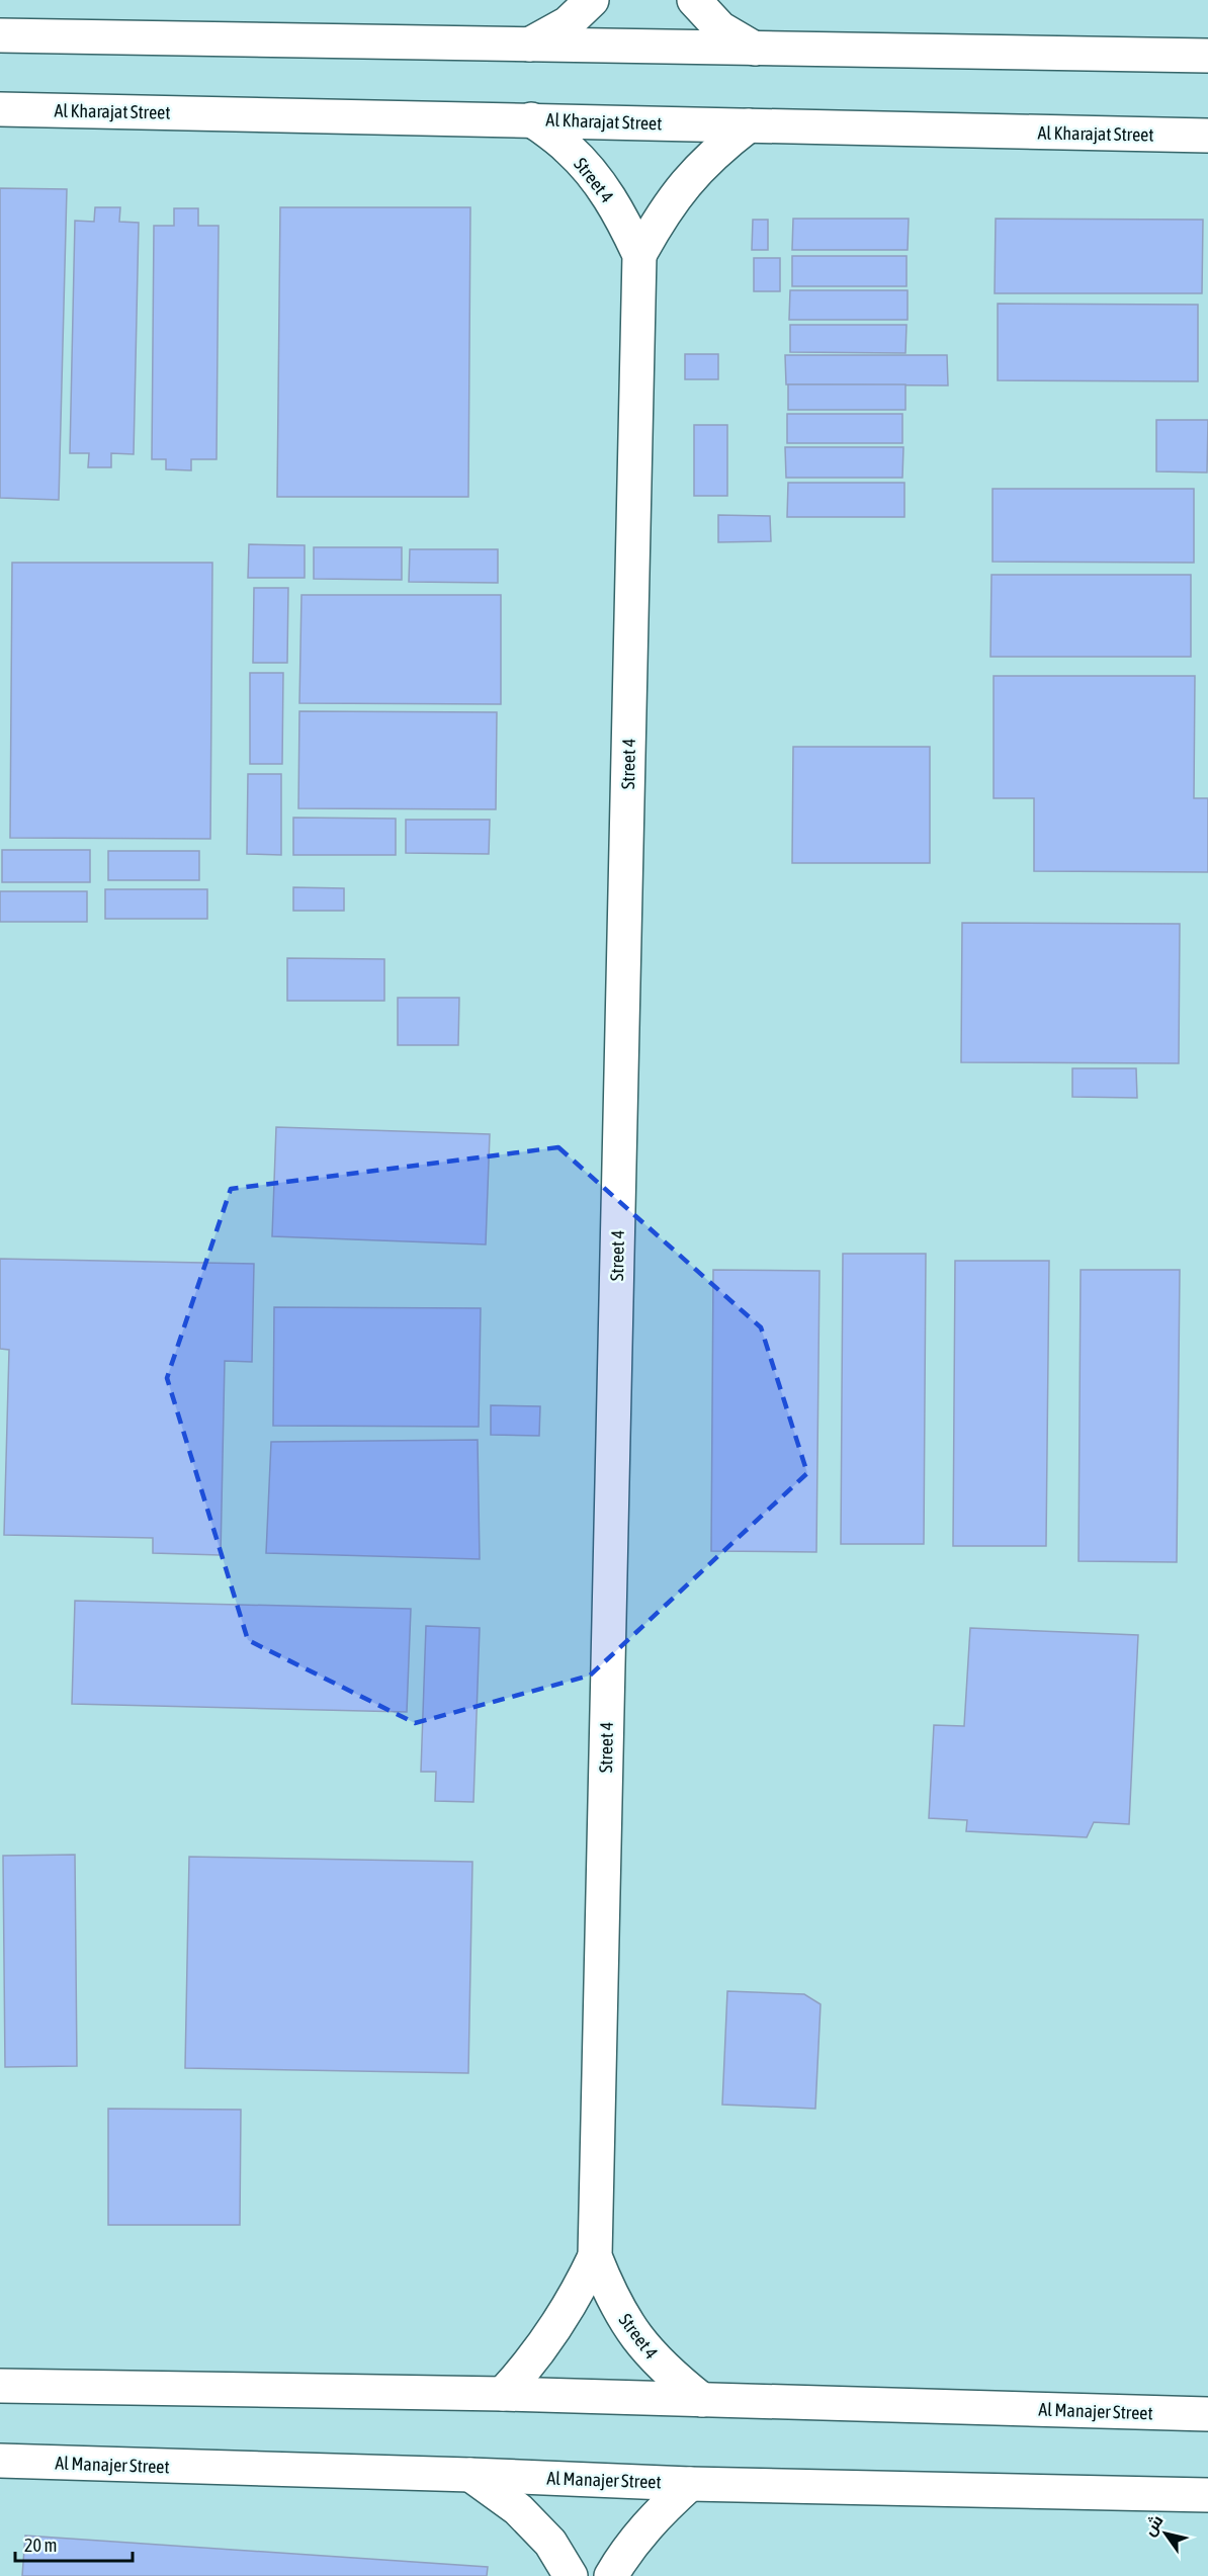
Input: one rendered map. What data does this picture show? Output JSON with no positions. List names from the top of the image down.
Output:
{
  "streets": {
    "street": ["Al Kharajat Street", "Street 4", "Al Manajer Street"]
  },
  "crossings": [
    ["Al Kharajat Street", "Street 4"],
    ["Street 4", "Al Manajer Street"]
  ],
  "scale_bar": "20 m",
  "north": "top left"
}
